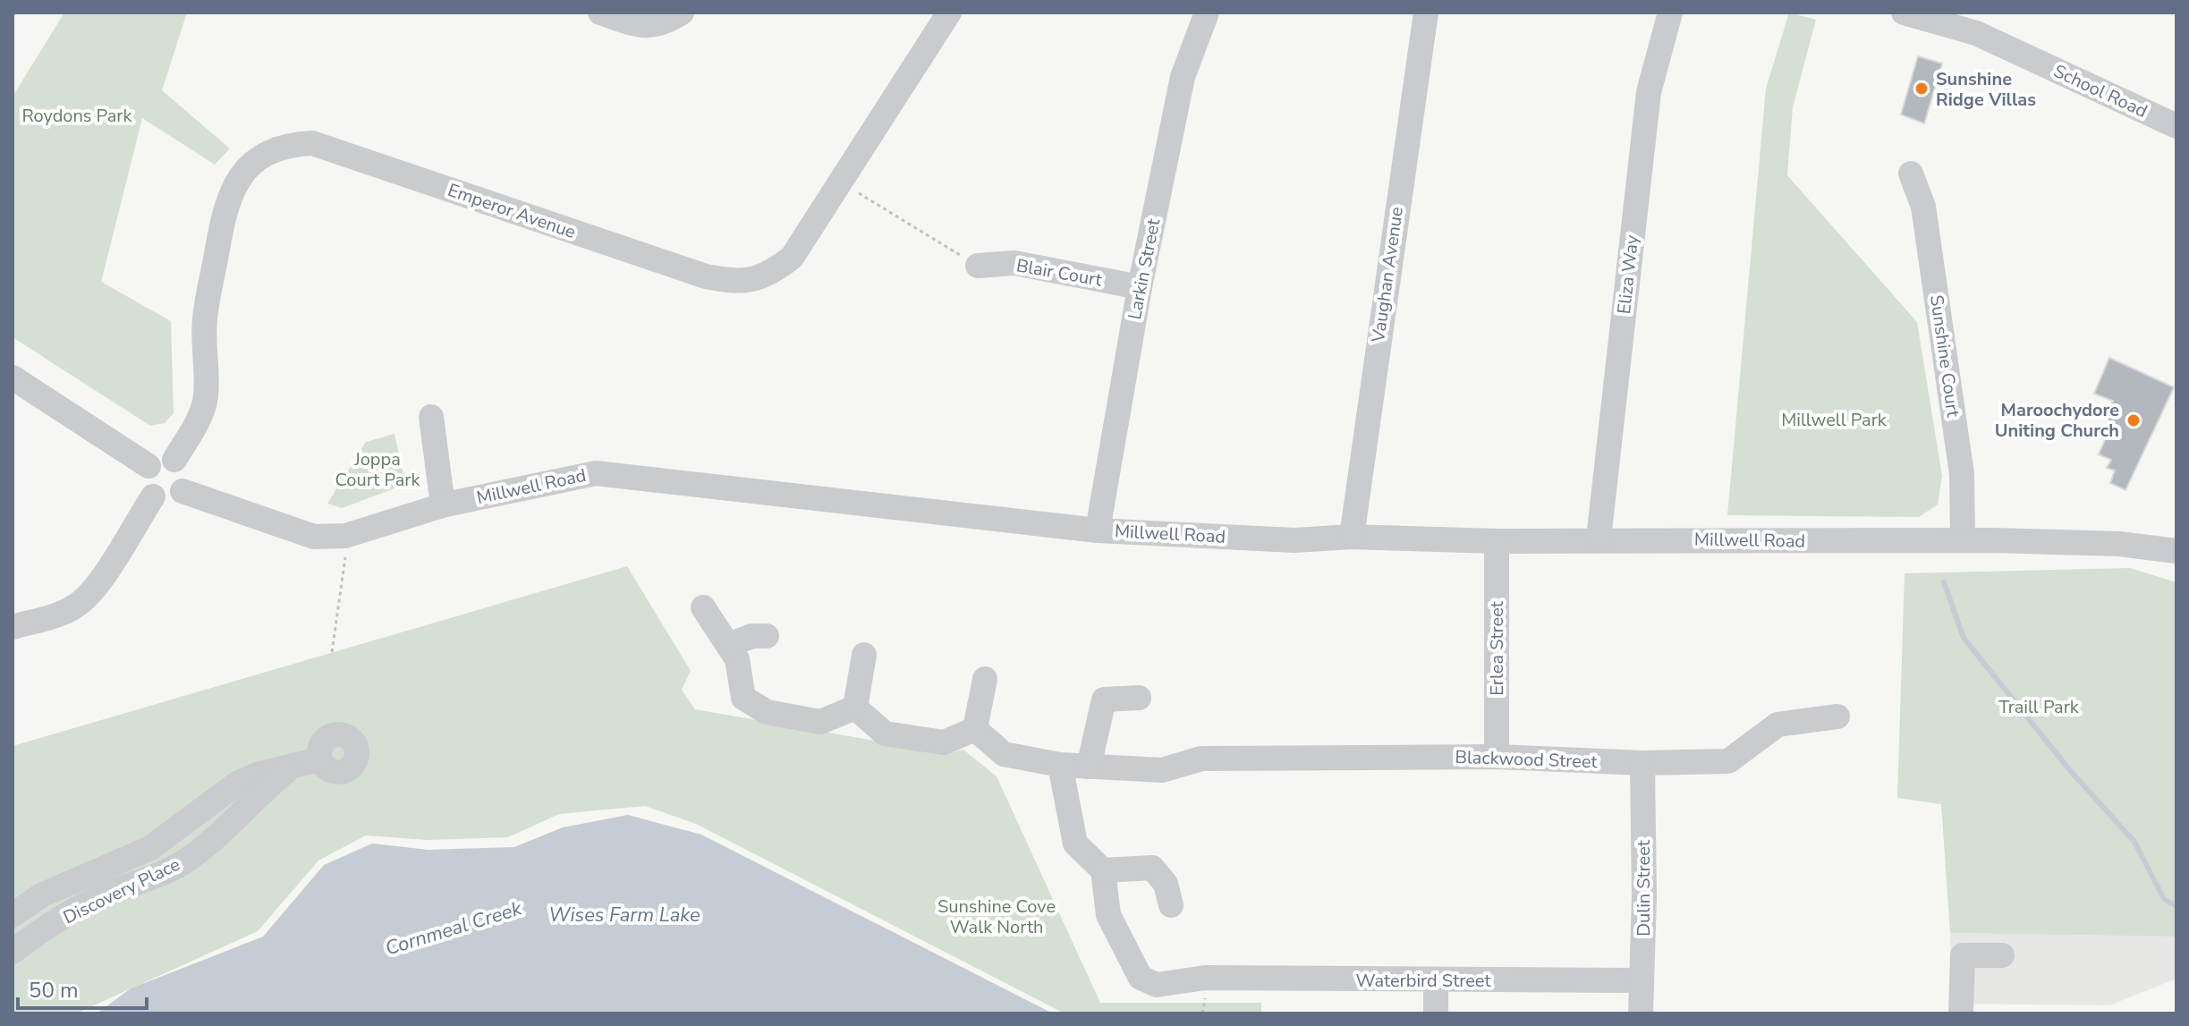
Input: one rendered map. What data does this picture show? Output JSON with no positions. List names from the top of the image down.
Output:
{
  "streets": {
    "street": [
      "School Road",
      "Emperor Avenue",
      "Larkin Street",
      "Blair Court",
      "Vaughan Avenue",
      "Eliza Way",
      "Sunshine Court",
      "Millwell Road",
      "Erlea Street",
      "Blackwood Street",
      "Dulin Street",
      "Discovery Place",
      "Waterbird Street"
    ]
  },
  "crossings": [
    ["Emperor Avenue", "Millwell Road"],
    ["Larkin Street", "Blair Court"],
    ["Larkin Street", "Millwell Road"],
    ["Vaughan Avenue", "Millwell Road"],
    ["Eliza Way", "Millwell Road"],
    ["Sunshine Court", "Millwell Road"],
    ["Millwell Road", "Erlea Street"],
    ["Erlea Street", "Blackwood Street"],
    ["Blackwood Street", "Dulin Street"],
    ["Dulin Street", "Waterbird Street"]
  ],
  "water": ["Wises Farm Lake", "Cornmeal Creek"],
  "parks": [
    "Roydons Park",
    "Millwell Park",
    "Joppa Court Park",
    "Traill Park",
    "Sunshine Cove Walk North"
  ],
  "places": ["Sunshine Ridge Villas", "Maroochydore Uniting Church"],
  "scale_bar": "50 m"
}
